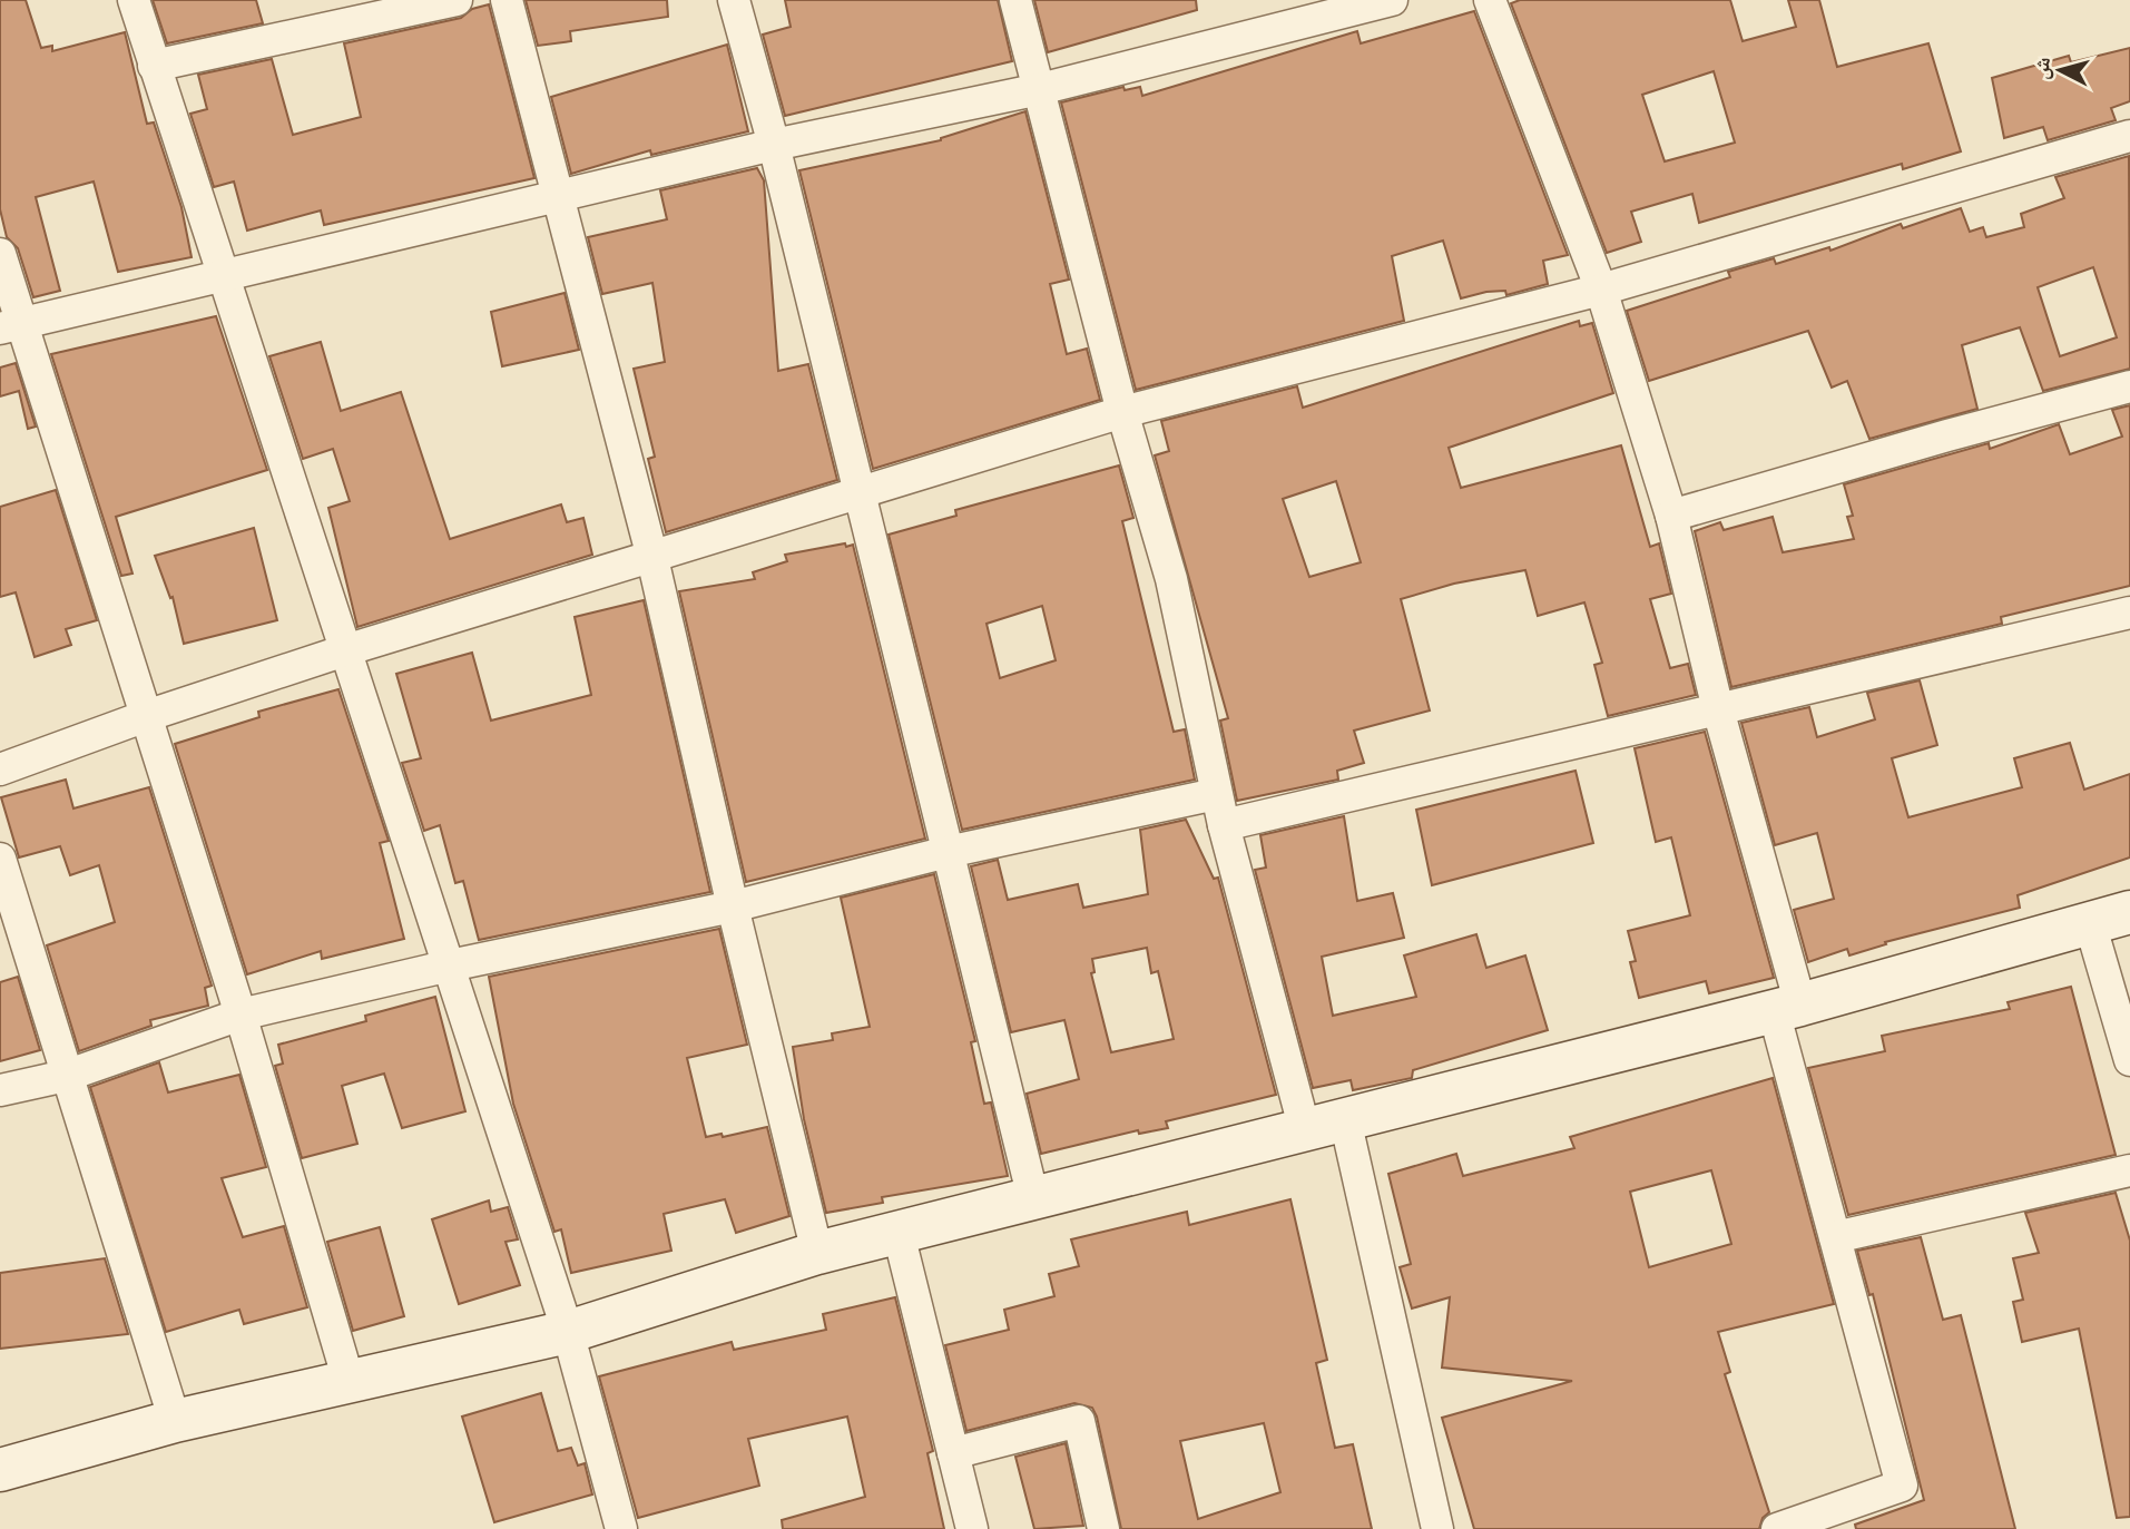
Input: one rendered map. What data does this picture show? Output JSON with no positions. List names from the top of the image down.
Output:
{
  "north": "left"
}
